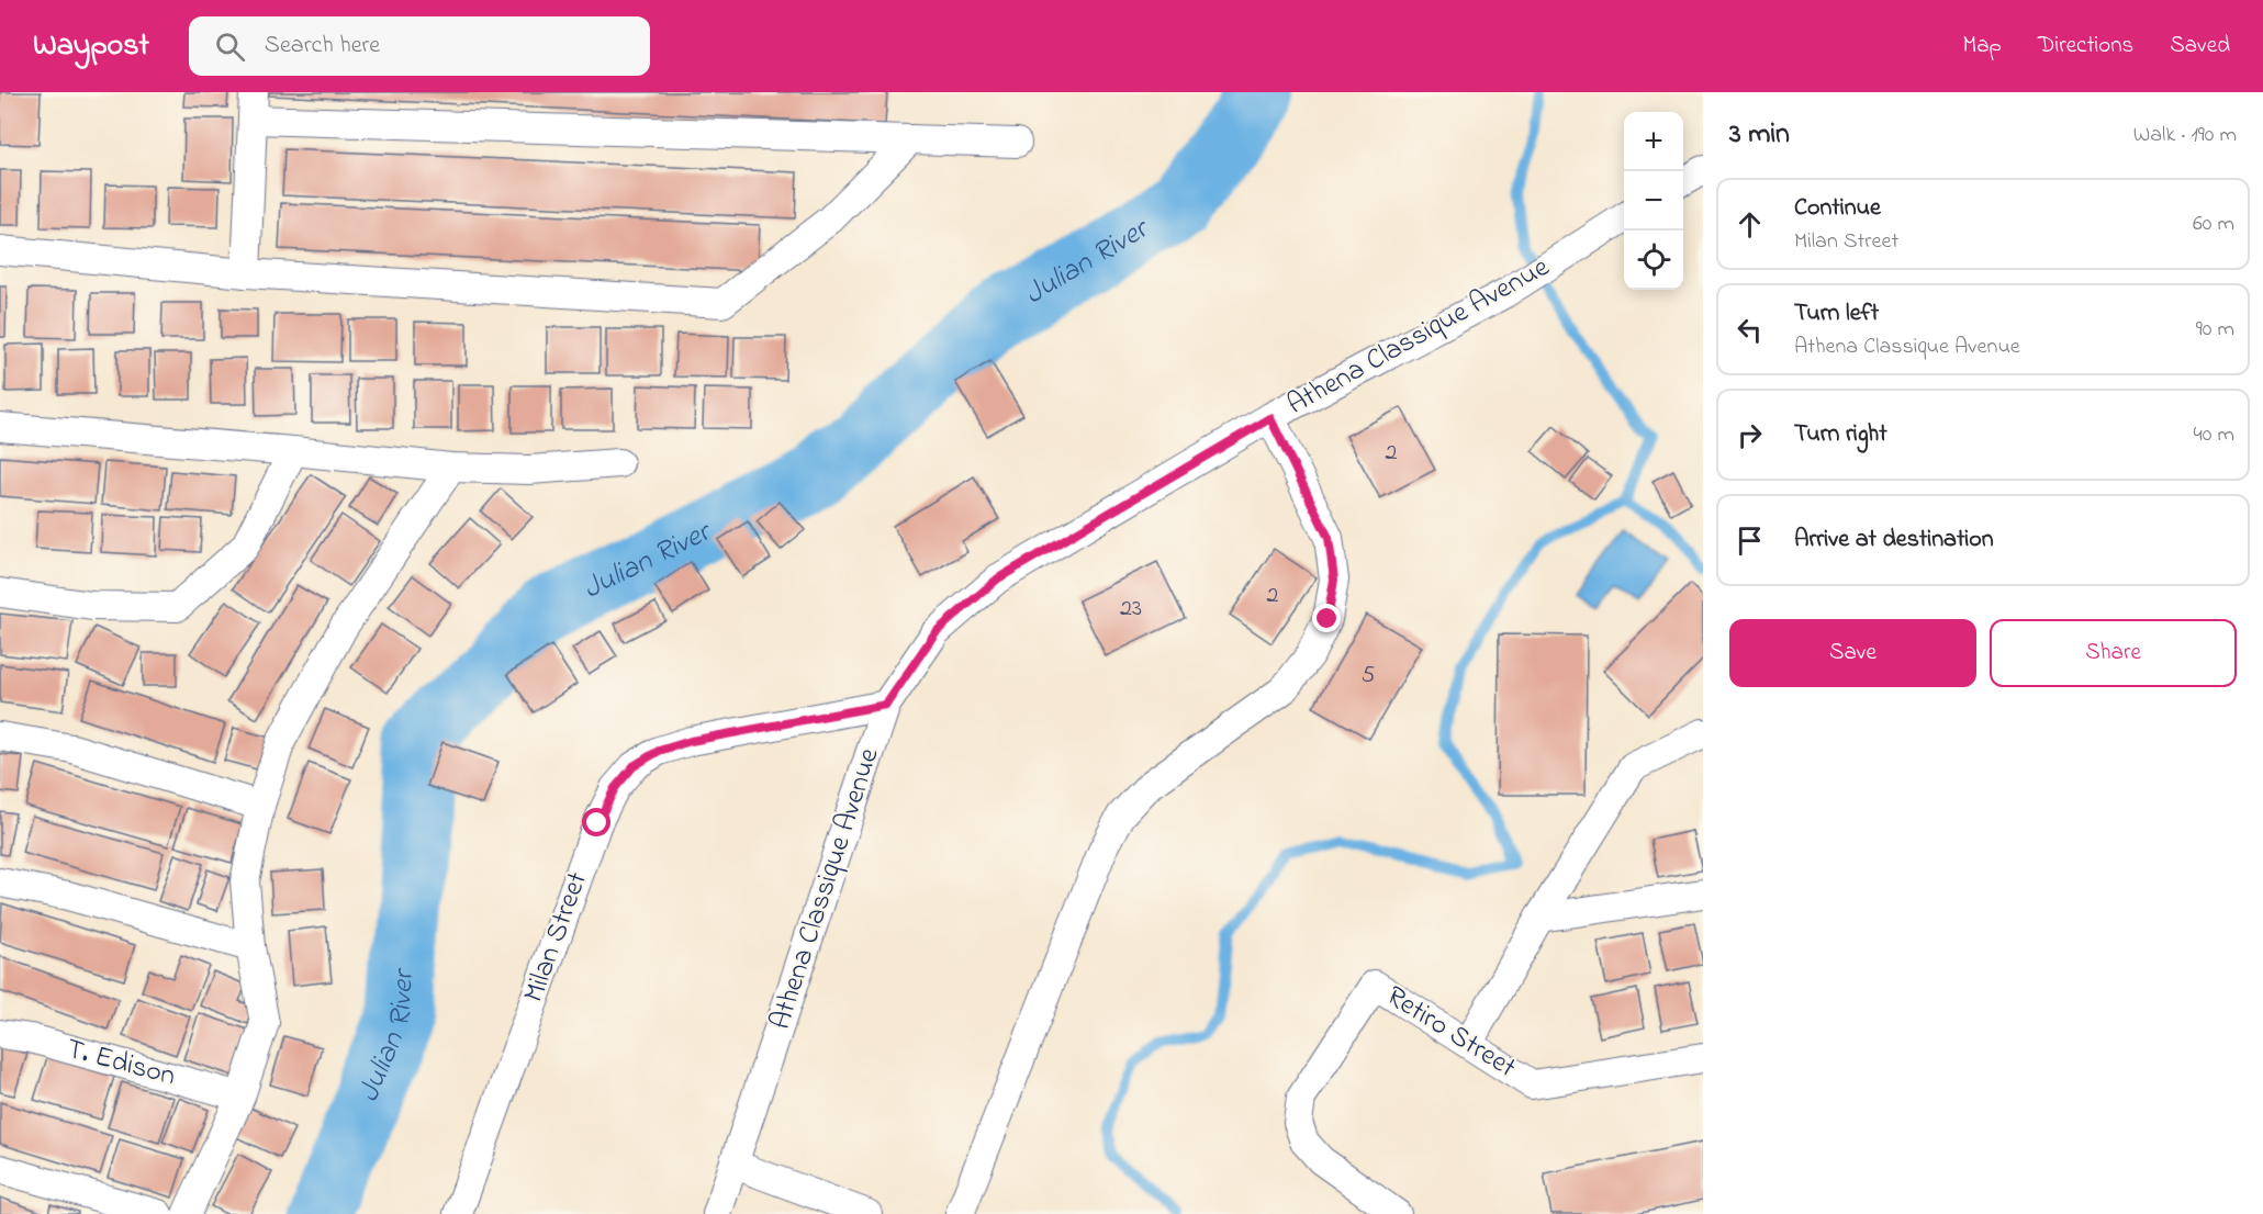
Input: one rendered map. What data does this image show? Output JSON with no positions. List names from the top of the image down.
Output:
{
  "streets": {
    "street": [
      "Athena Classique Avenue",
      "Milan Street",
      "Retiro Street",
      "T. Edison"
    ]
  },
  "crossings": [
    ["Athena Classique Avenue", "Milan Street"]
  ],
  "water": ["Julian River"],
  "house_numbers": [
    "2",
    "2",
    "23",
    "5"
  ],
  "page": {
    "header": "Waypost",
    "search": "Search here",
    "nav": ["Map", "Directions", "Saved"],
    "heading": ["3 min", "Walk · 190 m"],
    "map_buttons": ["+", "−"],
    "list": [
      ["Continue", "Milan Street", "60 m"],
      ["Turn left", "Athena Classique Avenue", "90 m"],
      ["Turn right", "40 m"],
      "Arrive at destination"
    ],
    "buttons": ["Save", "Share"]
  }
}
